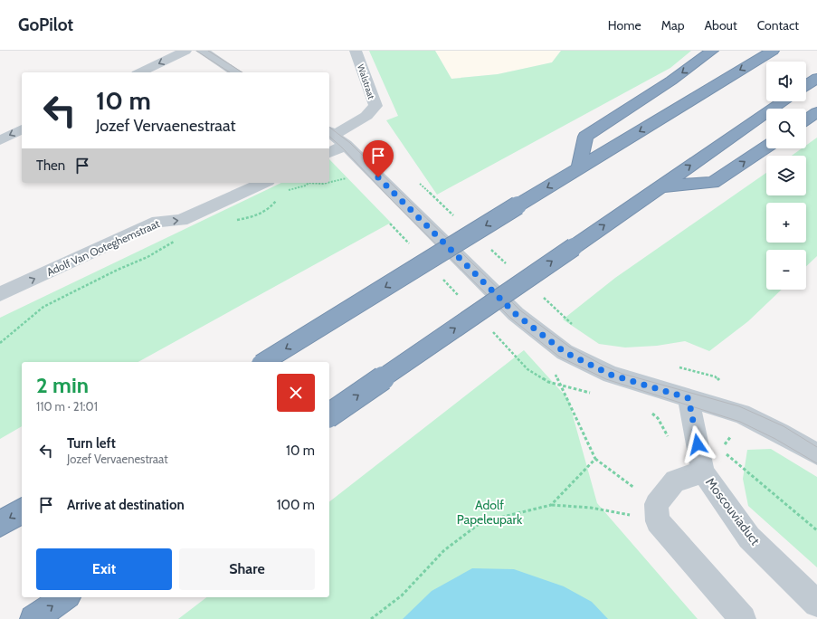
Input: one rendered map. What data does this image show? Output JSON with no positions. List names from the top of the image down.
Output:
{
  "streets": {
    "street": ["Walstraat", "Adolf Van Ooteghemstraat", "Moscouviaduct"]
  },
  "one_way": ["Adolf Van Ooteghemstraat"],
  "parks": ["Adolf Papeleupark"],
  "page": {
    "header": "GoPilot",
    "nav": [
      "Home",
      "Map",
      "About",
      "Contact"
    ],
    "map_buttons": ["+", "−"],
    "turn": ["10 m", "Jozef Vervaenestraat"],
    "then": "Then",
    "heading": ["2 min", "110 m · 21:01"],
    "list": [
      {
        "name": "Turn left",
        "note": "Jozef Vervaenestraat",
        "value": "10 m"
      },
      {
        "name": "Arrive at destination",
        "value": "100 m"
      }
    ],
    "buttons": ["Exit", "Share"]
  }
}
